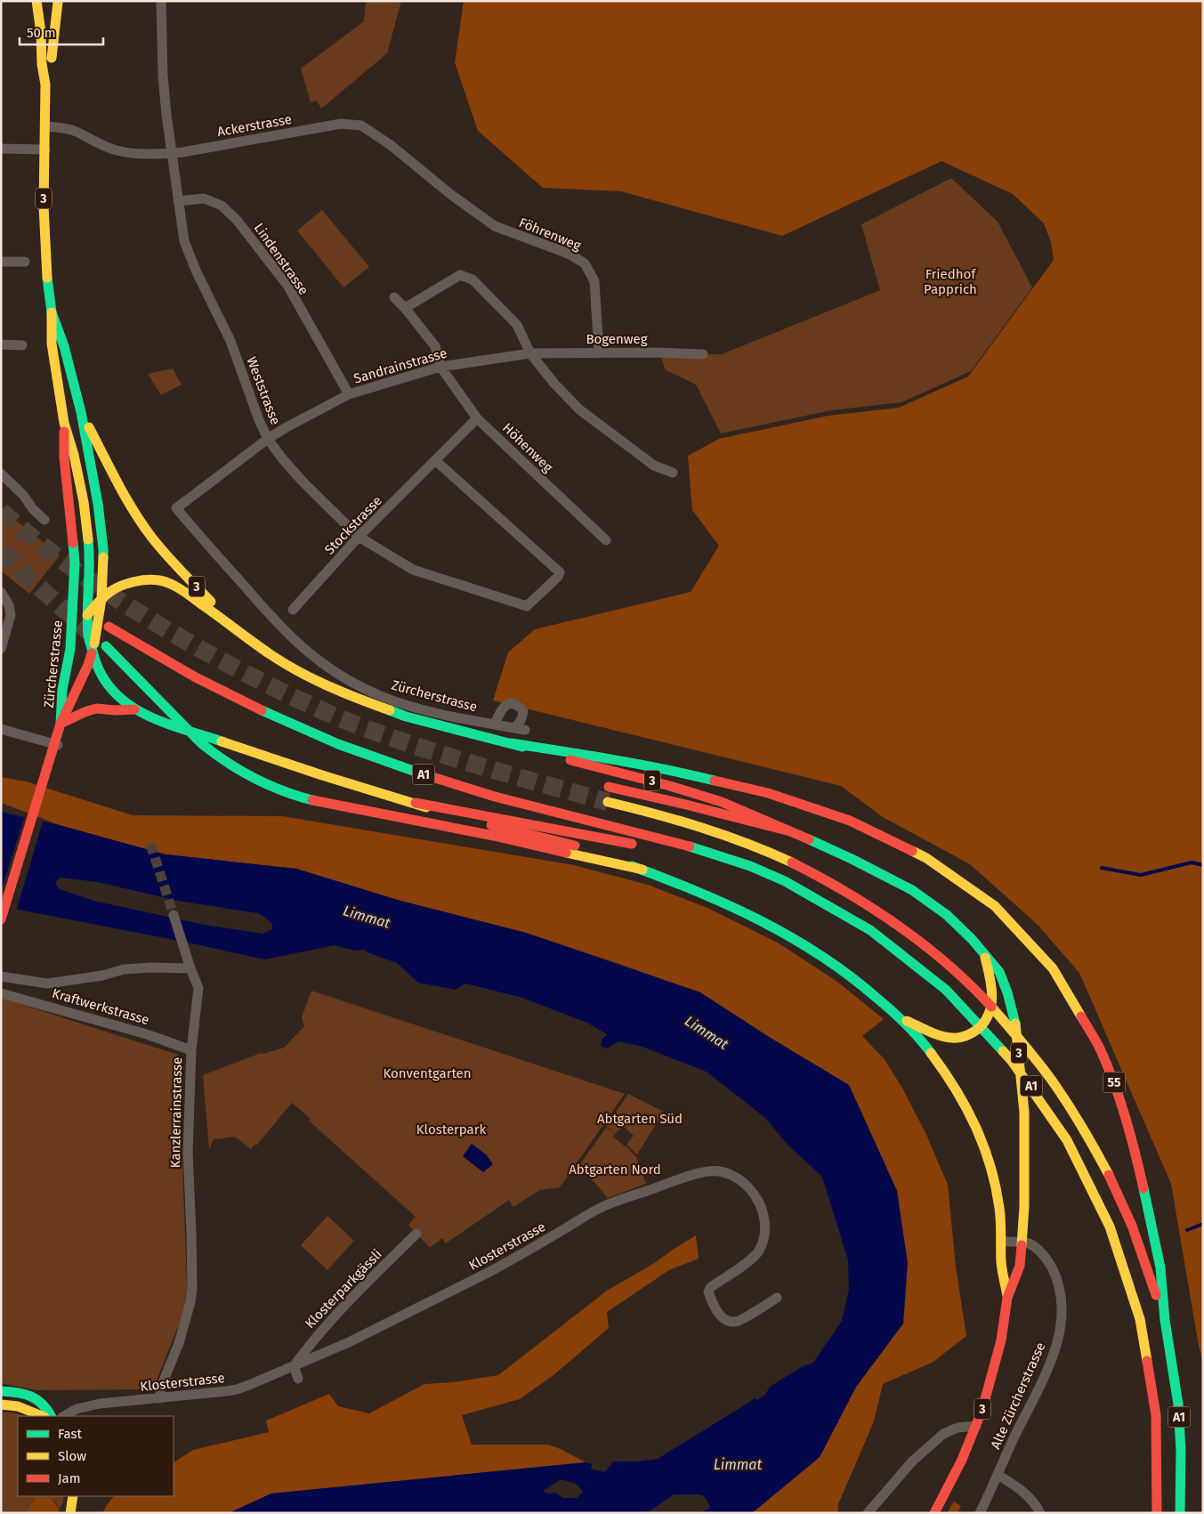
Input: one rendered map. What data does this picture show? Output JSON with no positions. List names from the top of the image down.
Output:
{
  "streets": {
    "main road": [
      "3",
      "Zürcherstrasse",
      "A1",
      "55"
    ],
    "street": [
      "Ackerstrasse",
      "Föhrenweg",
      "Lindenstrasse",
      "Bogenweg",
      "Sandrainstrasse",
      "Weststrasse",
      "Höhenweg",
      "Stockstrasse",
      "Kraftwerkstrasse",
      "Kanzlerrainstrasse",
      "Klosterstrasse",
      "Klosterparkgässli",
      "Alte Zürcherstrasse"
    ]
  },
  "crossings": [
    ["Ackerstrasse", "Föhrenweg"],
    ["Ackerstrasse", "Weststrasse"],
    ["Ackerstrasse", "Zürcherstrasse"],
    ["3", "Zürcherstrasse"],
    ["3", "55"],
    ["3", "Alte Zürcherstrasse"],
    ["Föhrenweg", "Bogenweg"],
    ["Lindenstrasse", "Sandrainstrasse"],
    ["Lindenstrasse", "Weststrasse"],
    ["Bogenweg", "Sandrainstrasse"],
    ["Sandrainstrasse", "Weststrasse"],
    ["Sandrainstrasse", "Höhenweg"],
    ["Sandrainstrasse", "Zürcherstrasse"],
    ["Weststrasse", "Stockstrasse"],
    ["Höhenweg", "Stockstrasse"],
    ["A1", "55"],
    ["Kraftwerkstrasse", "Kanzlerrainstrasse"],
    ["Kanzlerrainstrasse", "Klosterstrasse"],
    ["Klosterstrasse", "Klosterparkgässli"]
  ],
  "water": ["Limmat"],
  "parks": [
    "Friedhof Papprich",
    "Konventgarten",
    "Abtgarten Süd",
    "Klosterpark",
    "Abtgarten Nord"
  ],
  "legend": ["Fast", "Slow", "Jam"],
  "scale_bar": "50 m"
}
